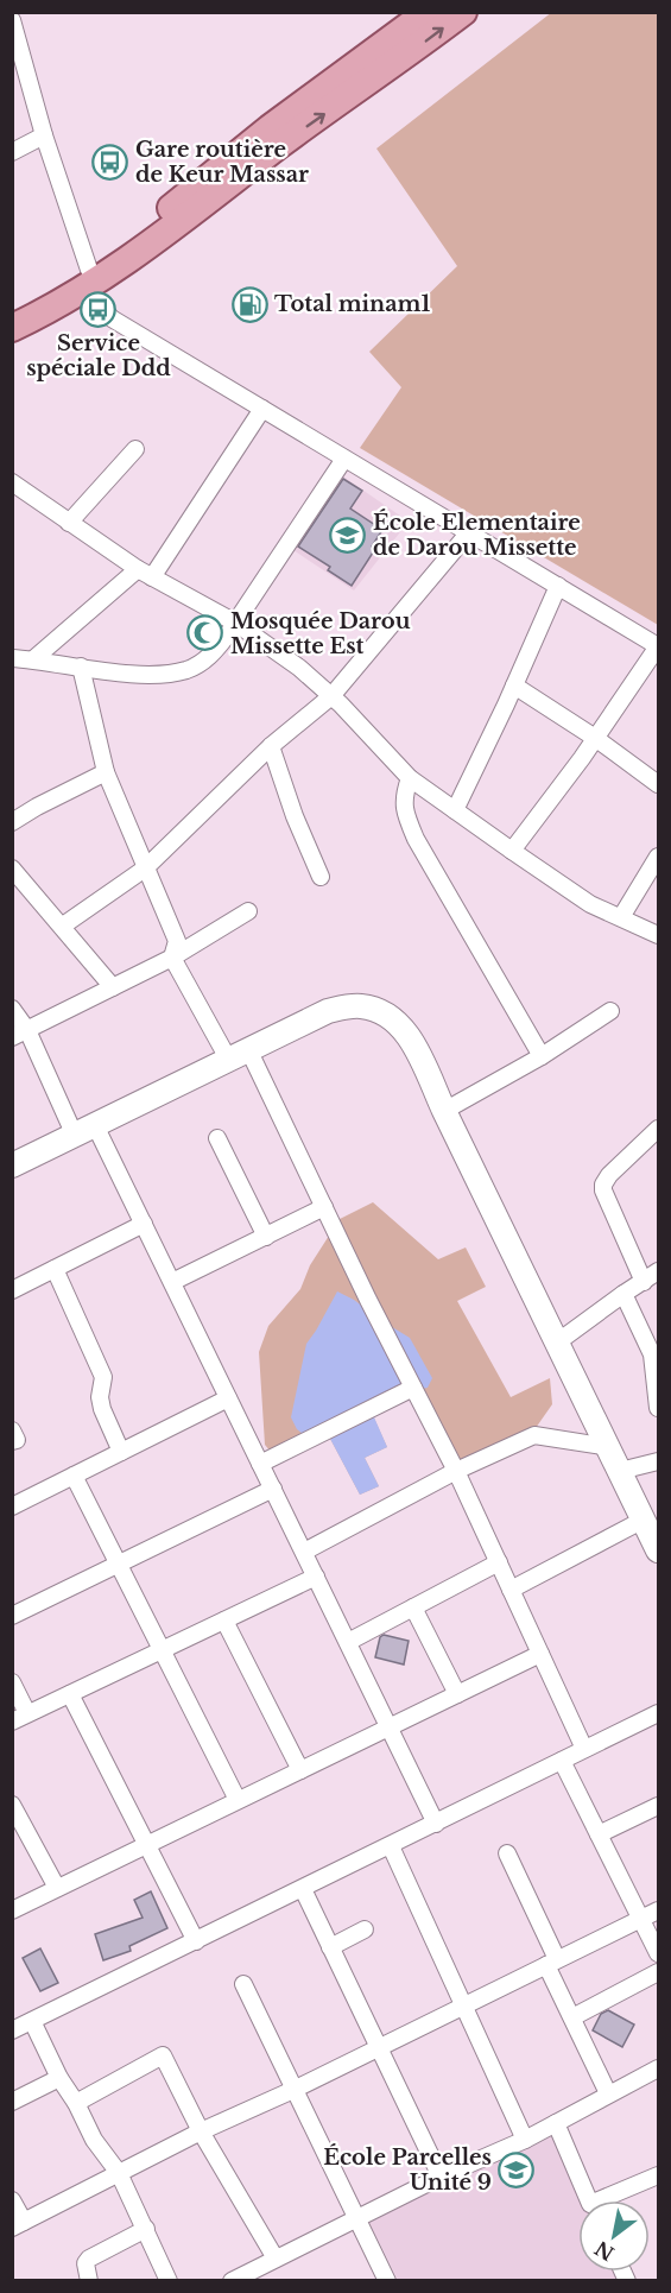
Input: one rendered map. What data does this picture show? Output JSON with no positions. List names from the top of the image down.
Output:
{
  "places": {
    "bus stop": ["Gare routière de Keur Massar", "Service spéciale Ddd"],
    "fuel station": ["Total minam1"],
    "school or university": ["École Elementaire de Darou Missette", "École Parcelles Unité 9"],
    "mosque": ["Mosquée Darou Missette Est"]
  },
  "north": "bottom left"
}
